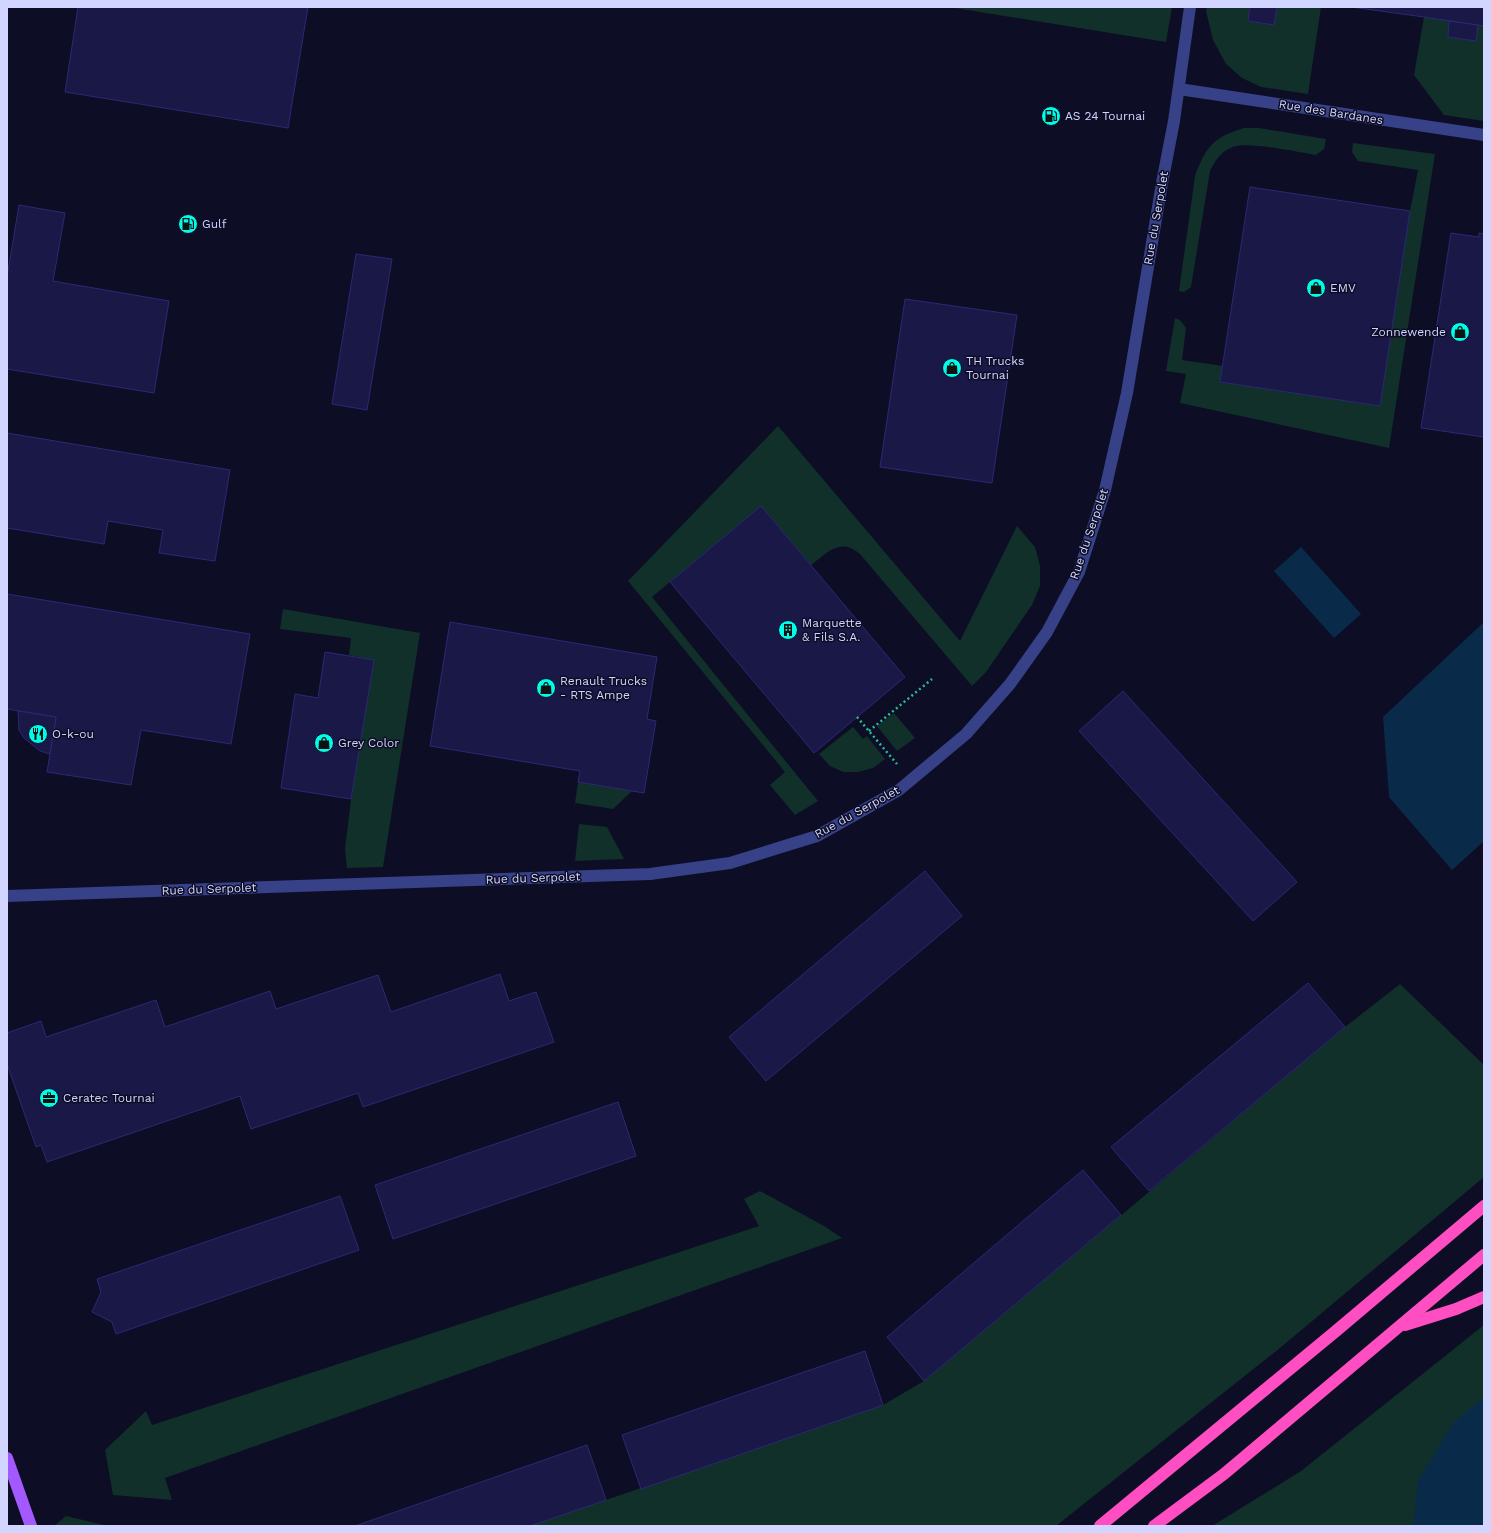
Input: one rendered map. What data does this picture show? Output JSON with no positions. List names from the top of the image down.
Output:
{
  "streets": {
    "street": ["Rue des Bardanes", "Rue du Serpolet"]
  },
  "crossings": [
    ["Rue des Bardanes", "Rue du Serpolet"]
  ],
  "places": {
    "fuel station": ["AS 24 Tournai", "Gulf"],
    "shop": [
      "EMV",
      "Zonnewende",
      "TH Trucks Tournai",
      "Renault Trucks - RTS Ampe",
      "Grey Color"
    ],
    "building": ["Marquette & Fils S.A."],
    "restaurant": ["O-k-ou"],
    "office": ["Ceratec Tournai"]
  }
}
